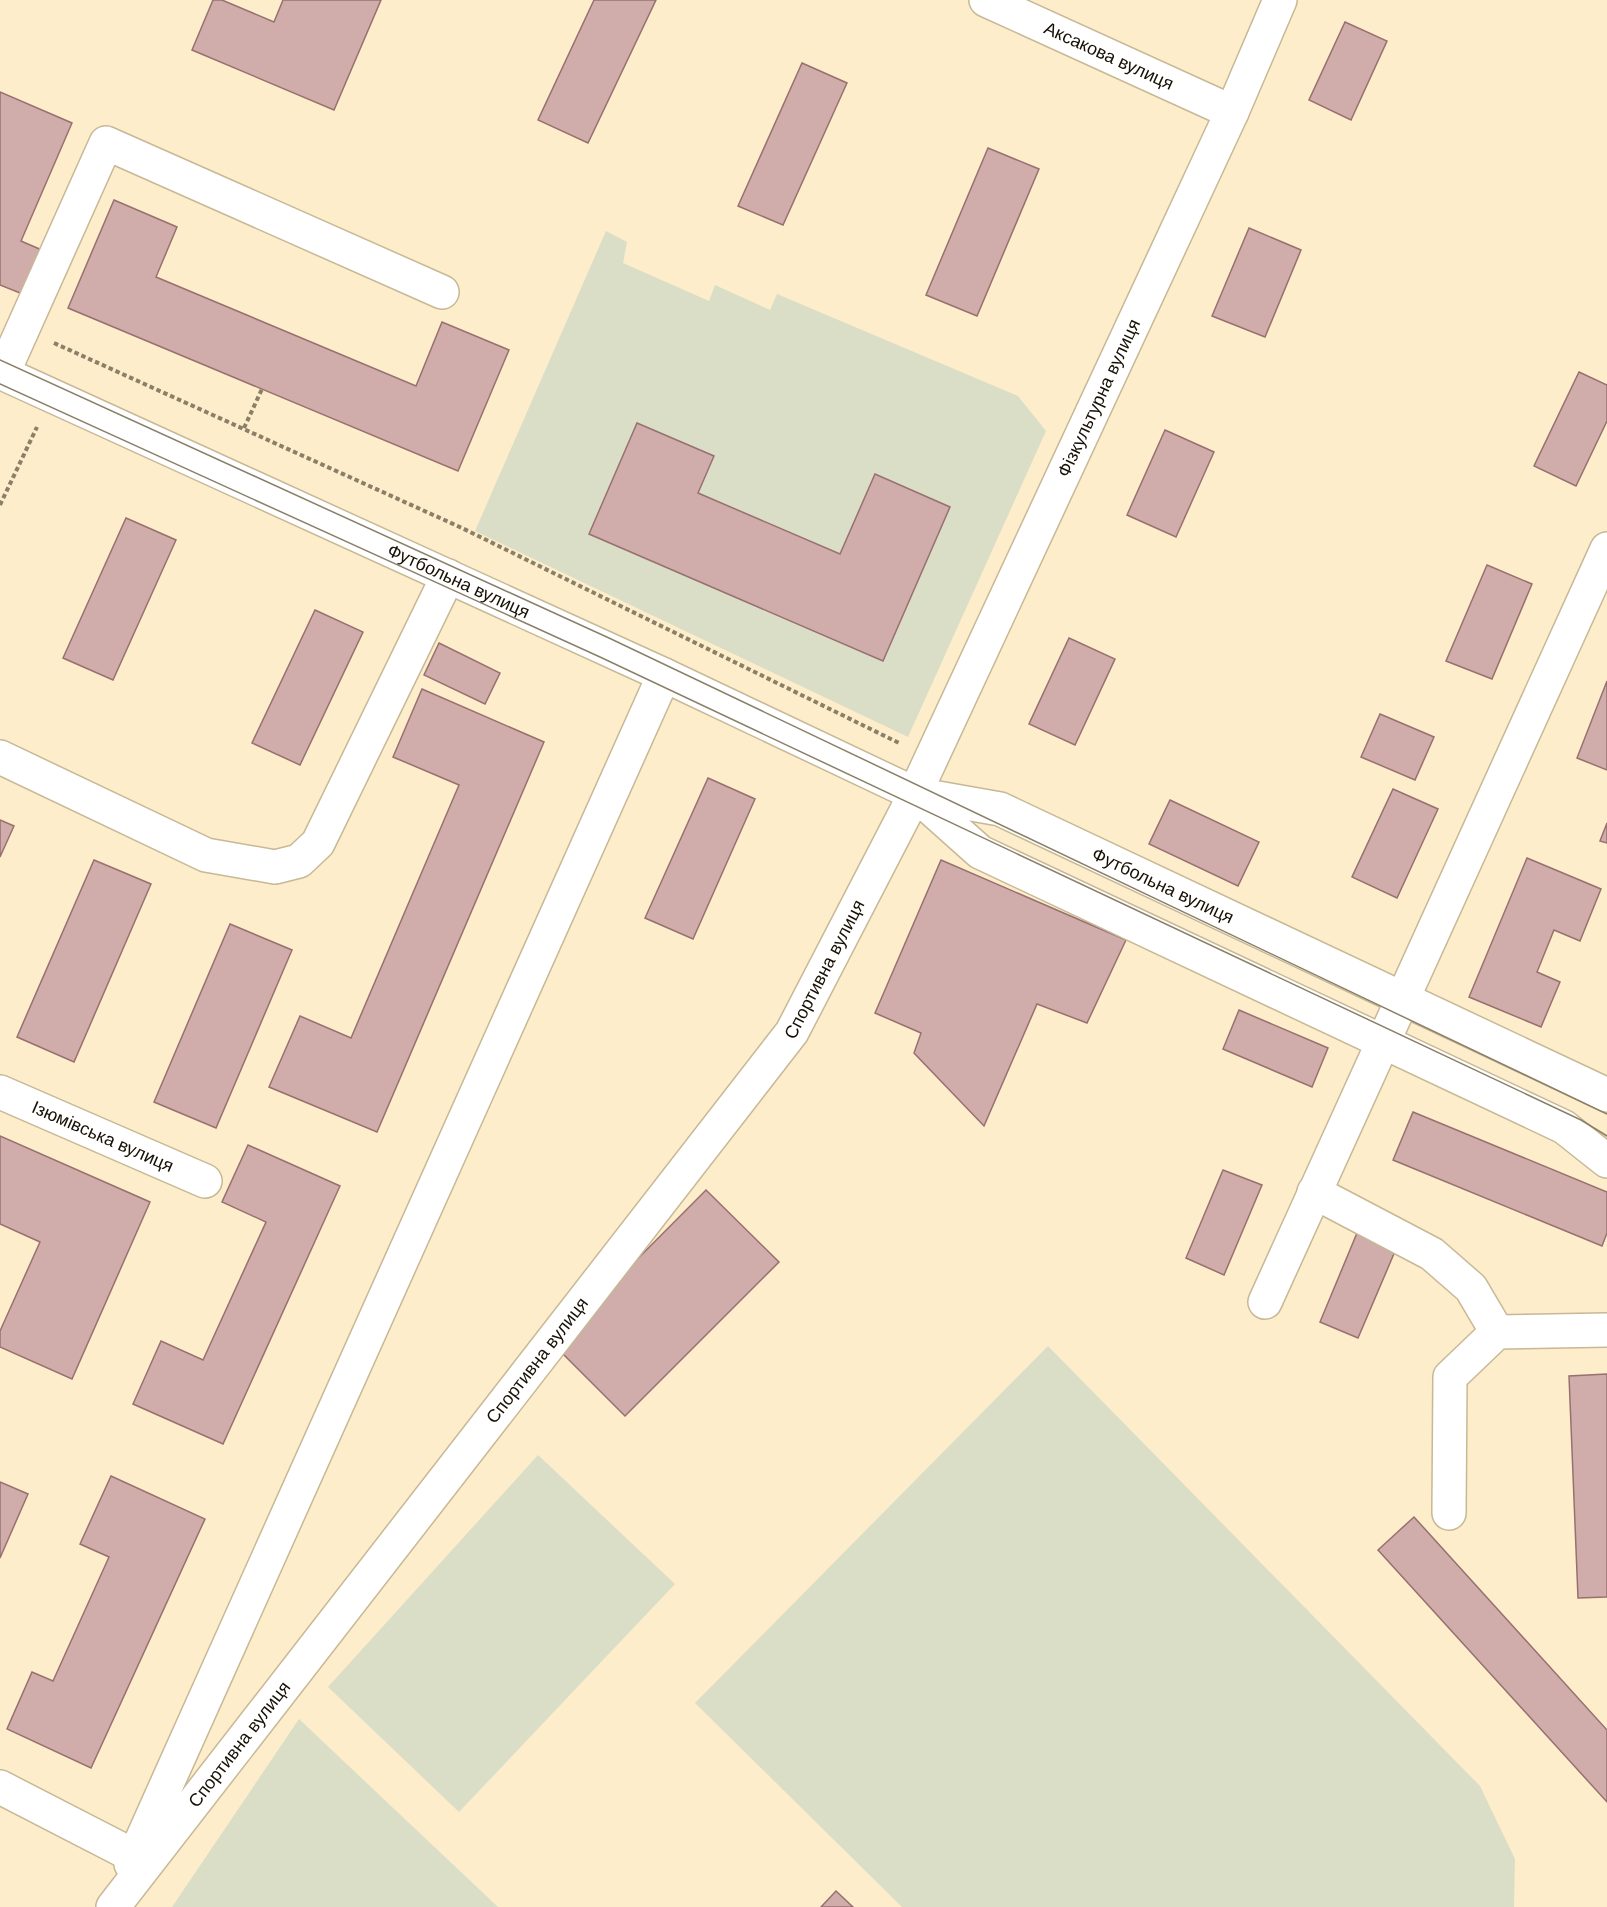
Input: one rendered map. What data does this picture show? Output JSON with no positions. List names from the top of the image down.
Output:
{
  "streets": {
    "street": [
      "Аксакова вулиця",
      "Фізкультурна вулиця",
      "Футбольна вулиця",
      "Спортивна вулиця",
      "Ізюмівська вулиця"
    ]
  },
  "crossings": [
    ["Аксакова вулиця", "Фізкультурна вулиця"],
    ["Фізкультурна вулиця", "Футбольна вулиця"],
    ["Фізкультурна вулиця", "Спортивна вулиця"],
    ["Футбольна вулиця", "Спортивна вулиця"]
  ]
}
